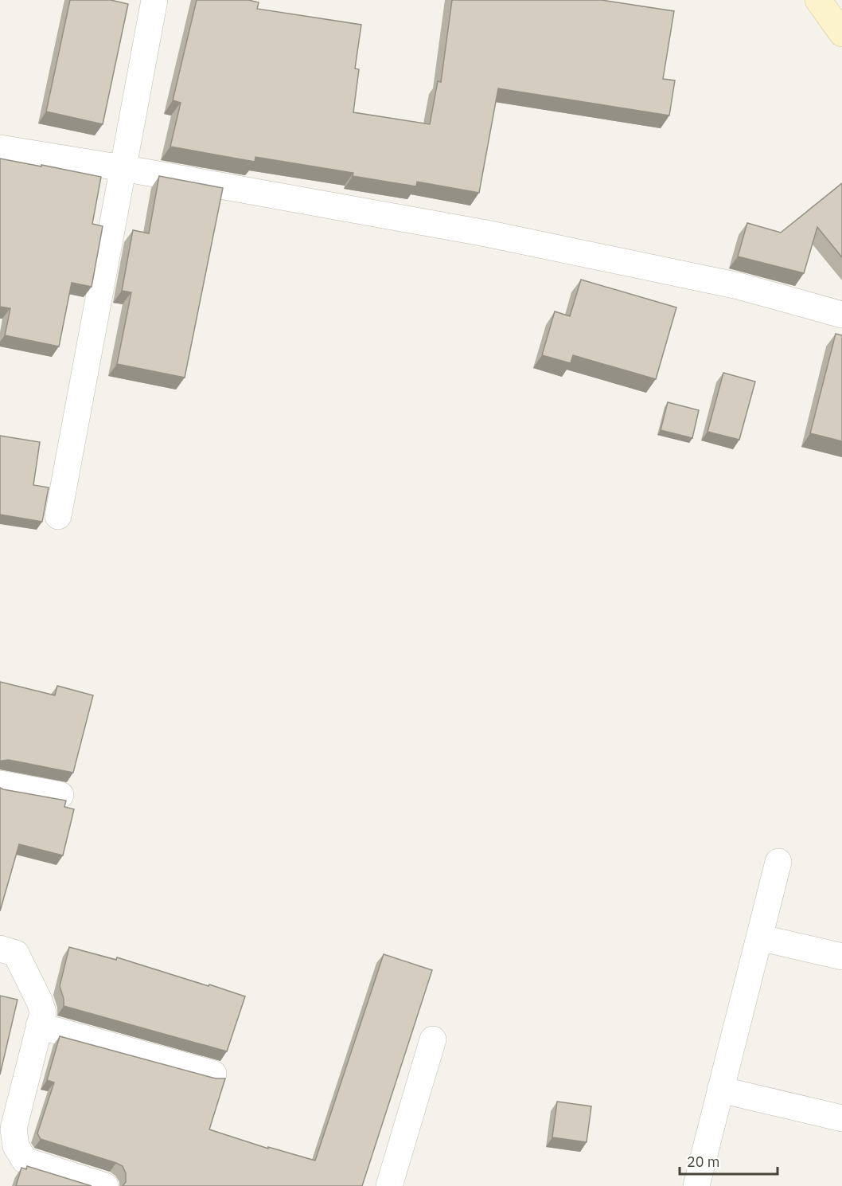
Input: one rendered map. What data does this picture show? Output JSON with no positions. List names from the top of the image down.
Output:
{
  "scale_bar": "20 m"
}
